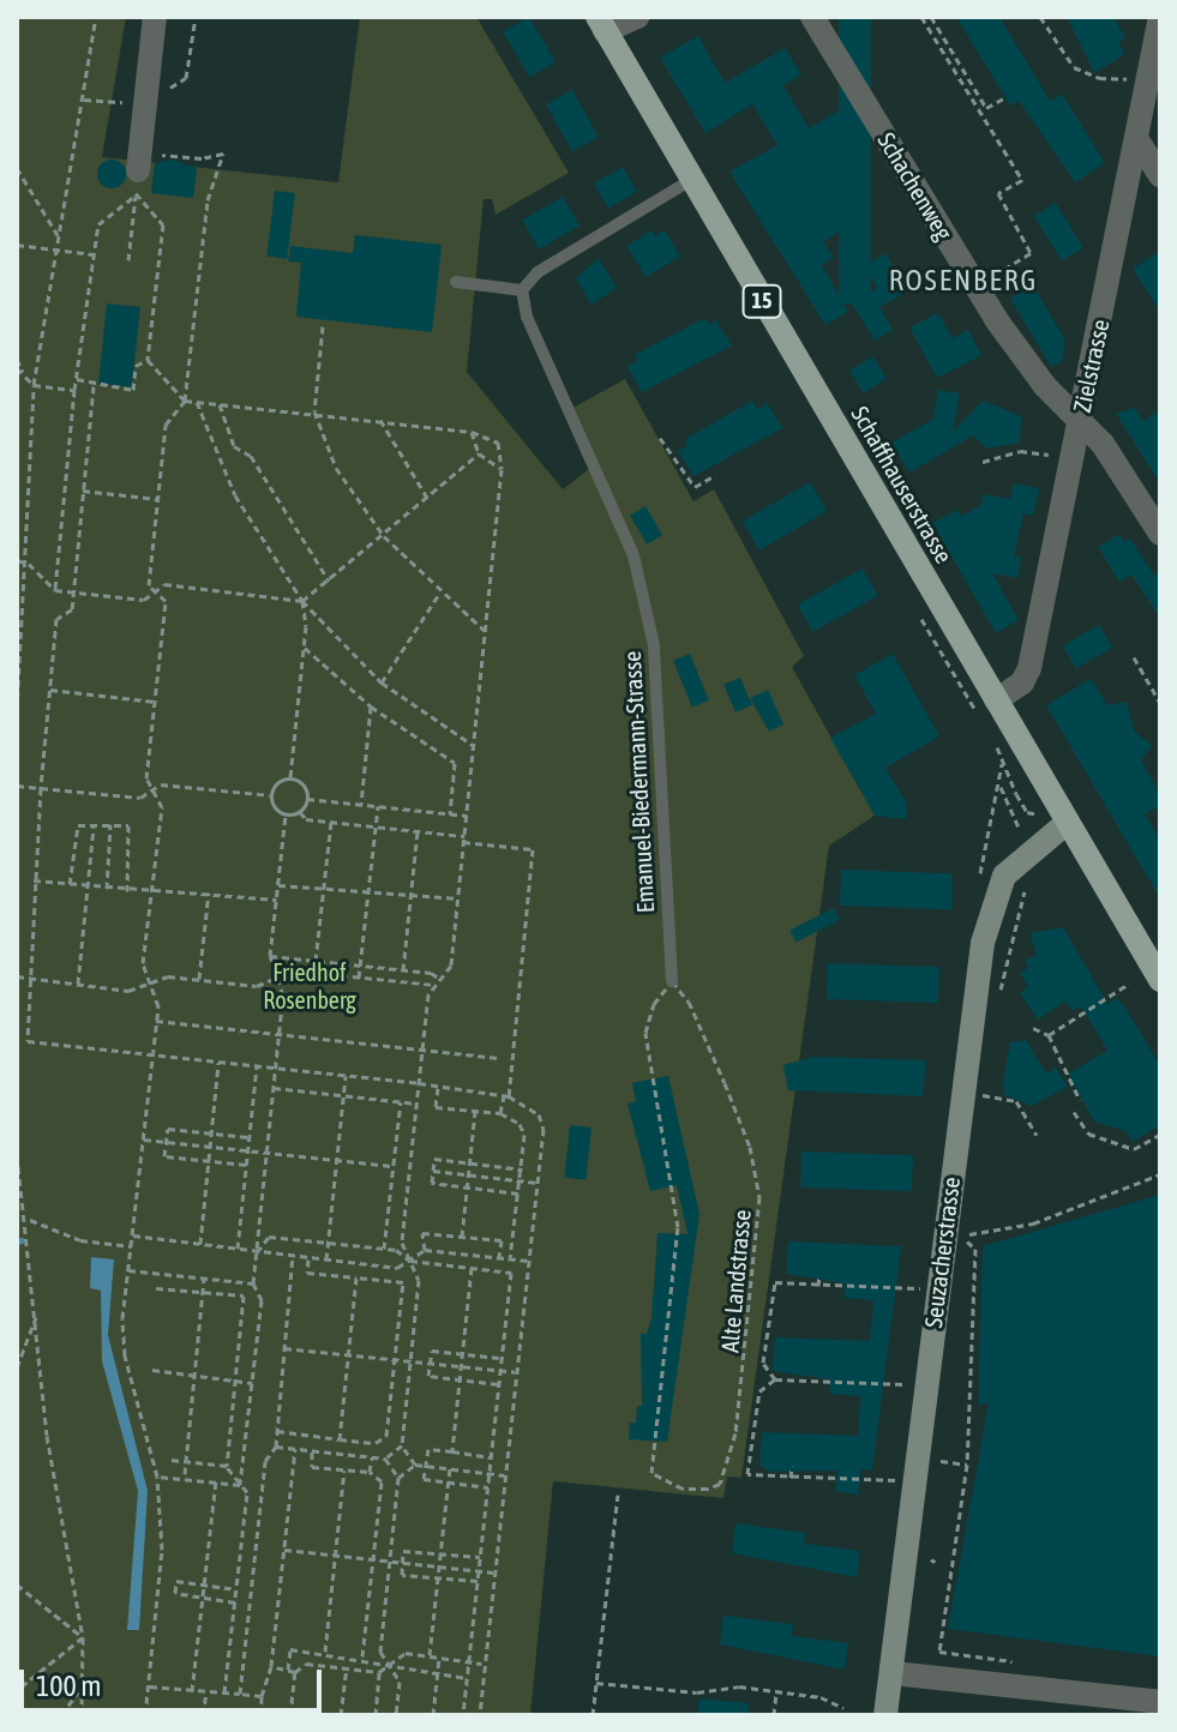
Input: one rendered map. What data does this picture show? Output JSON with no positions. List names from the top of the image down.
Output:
{
  "streets": {
    "main road": ["15", "Schaffhauserstrasse", "Seuzacherstrasse"],
    "street": ["Schachenweg", "Zielstrasse"],
    "lane": ["Emanuel-Biedermann-Strasse"],
    "path": ["Alte Landstrasse"]
  },
  "crossings": [
    ["Schachenweg", "Zielstrasse"],
    ["Zielstrasse", "Schaffhauserstrasse"],
    ["Schaffhauserstrasse", "Seuzacherstrasse"],
    ["Emanuel-Biedermann-Strasse", "Alte Landstrasse"]
  ],
  "districts": ["ROSENBERG"],
  "parks": ["Friedhof Rosenberg"],
  "scale_bar": "100 m"
}
